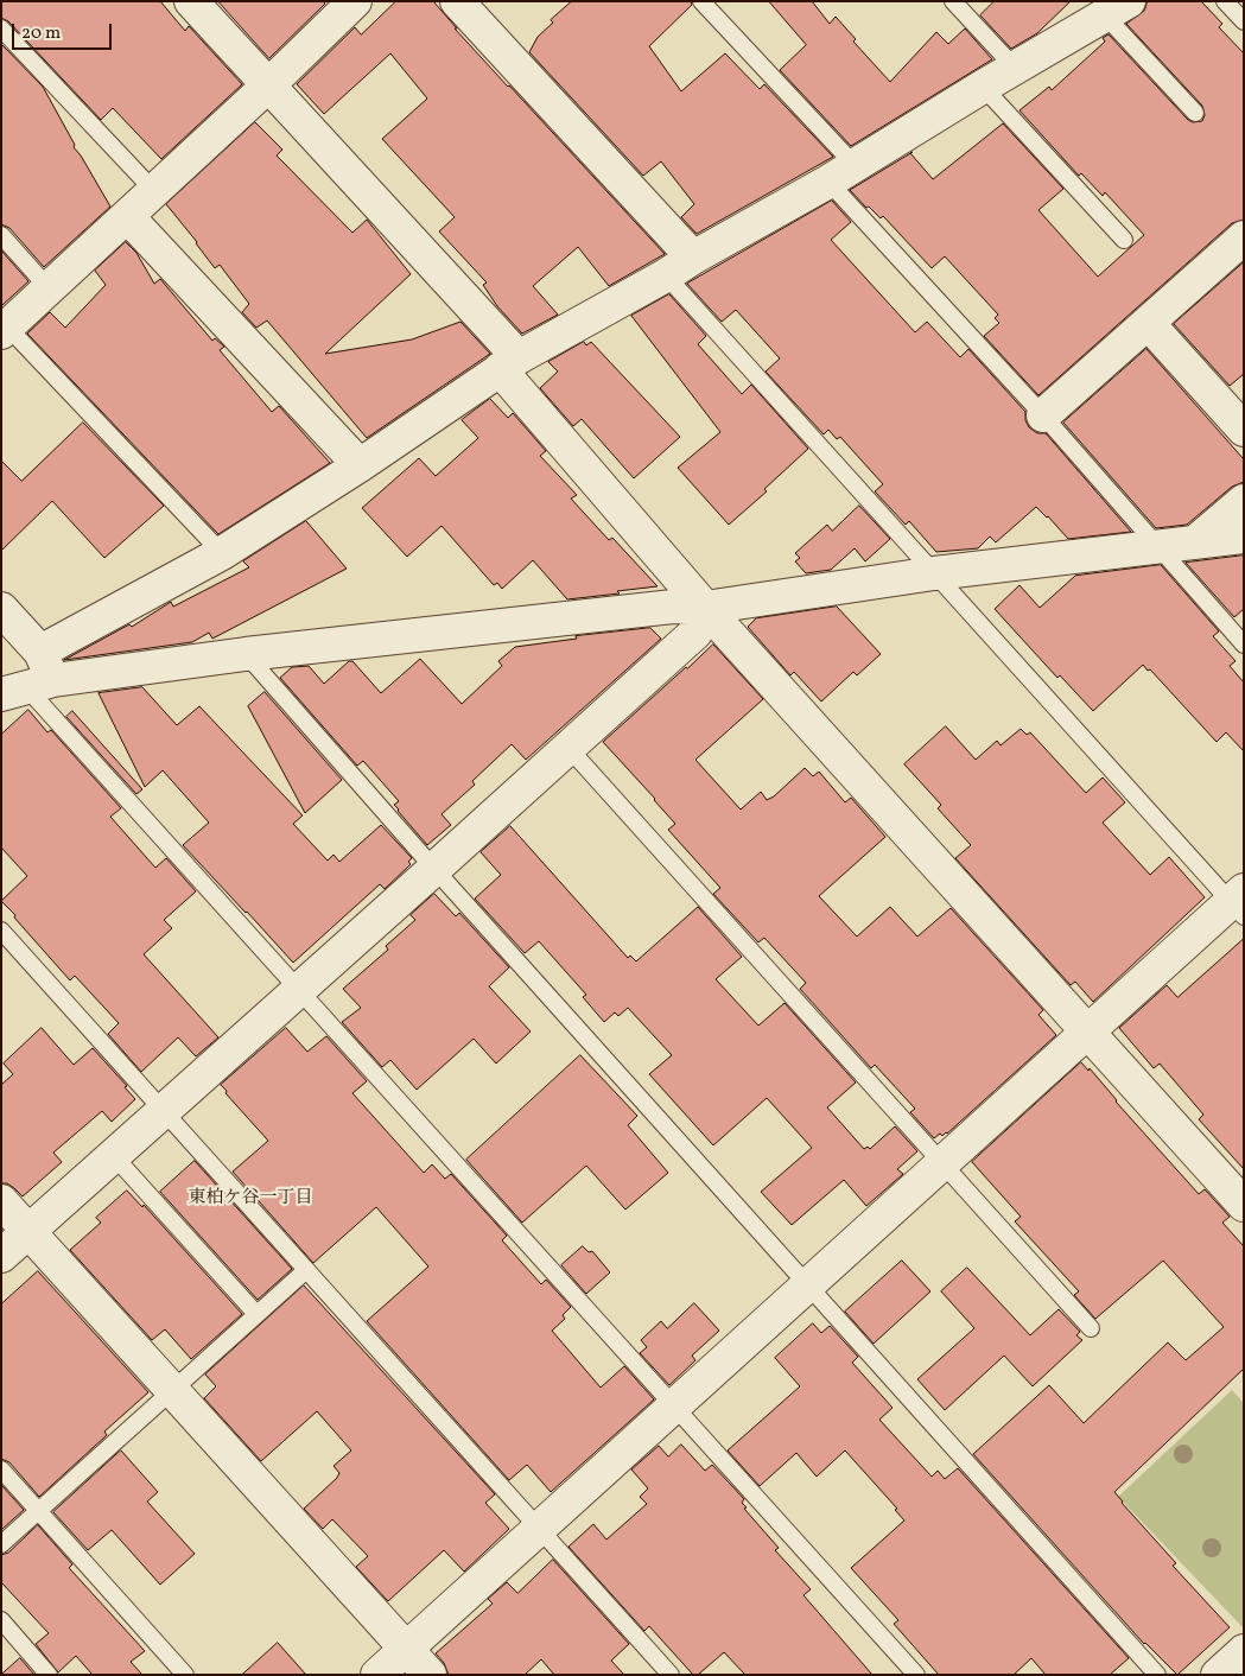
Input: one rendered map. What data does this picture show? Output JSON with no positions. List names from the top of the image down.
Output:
{
  "districts": ["東柏ケ谷一丁目"],
  "scale_bar": "20 m"
}
